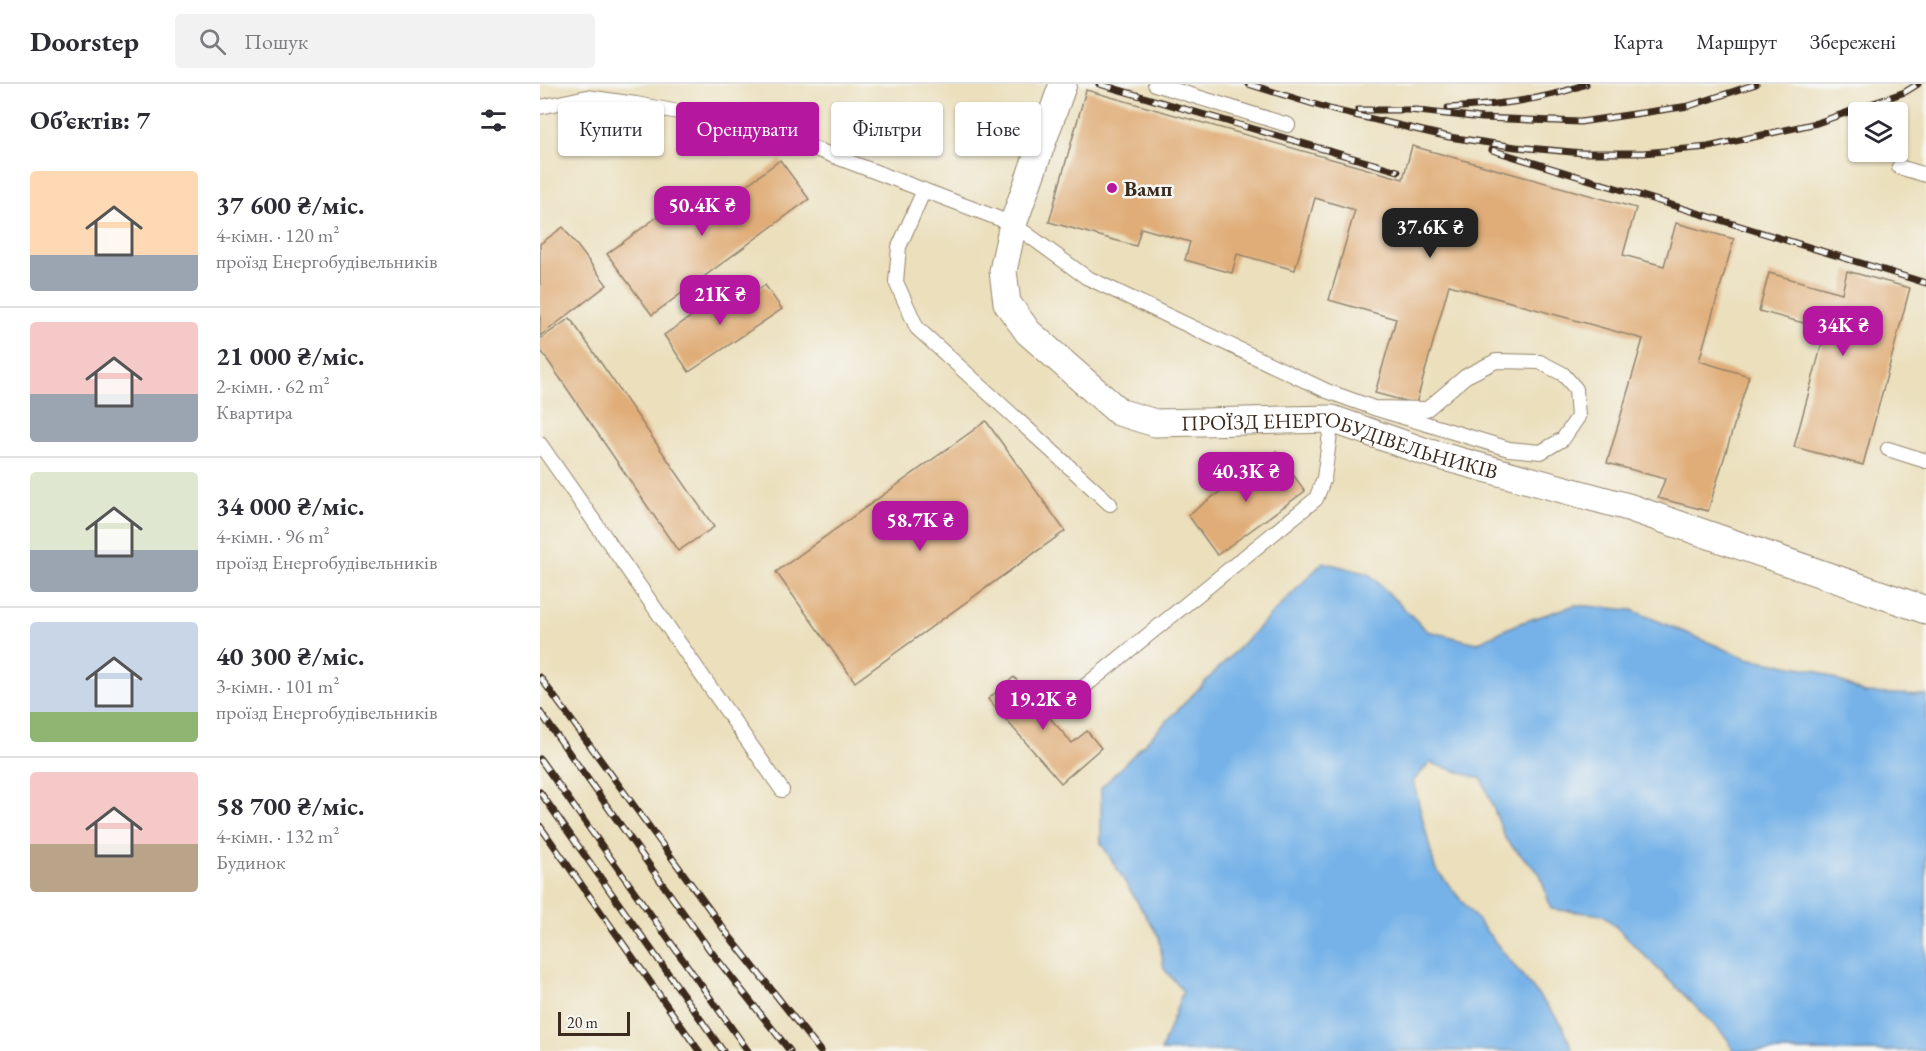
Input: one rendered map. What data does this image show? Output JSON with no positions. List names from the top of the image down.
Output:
{
  "streets": {
    "street": ["ПРОЇЗД ЕНЕРГОБУДІВЕЛЬНИКІВ"]
  },
  "places": ["Вамп"],
  "scale_bar": "20 m",
  "page": {
    "header": "Doorstep",
    "search": "Пошук",
    "nav": ["Карта", "Маршрут", "Збережені"],
    "heading": "Об’єктів: 7",
    "chip": [
      "Купити",
      "Орендувати",
      "Фільтри",
      "Нове"
    ],
    "list": [
      {
        "name": "37 600 ₴/міс.",
        "note": "4-кімн. · 120 m² · проїзд Енергобудівельників"
      },
      {
        "name": "21 000 ₴/міс.",
        "note": "2-кімн. · 62 m² · Квартира"
      },
      {
        "name": "34 000 ₴/міс.",
        "note": "4-кімн. · 96 m² · проїзд Енергобудівельників"
      },
      {
        "name": "40 300 ₴/міс.",
        "note": "3-кімн. · 101 m² · проїзд Енергобудівельників"
      },
      {
        "name": "58 700 ₴/міс.",
        "note": "4-кімн. · 132 m² · Будинок"
      }
    ],
    "price": [
      "50.4K ₴",
      "37.6K ₴",
      "21K ₴",
      "34K ₴",
      "40.3K ₴",
      "58.7K ₴",
      "19.2K ₴"
    ],
    "scale": "20 m"
  }
}
